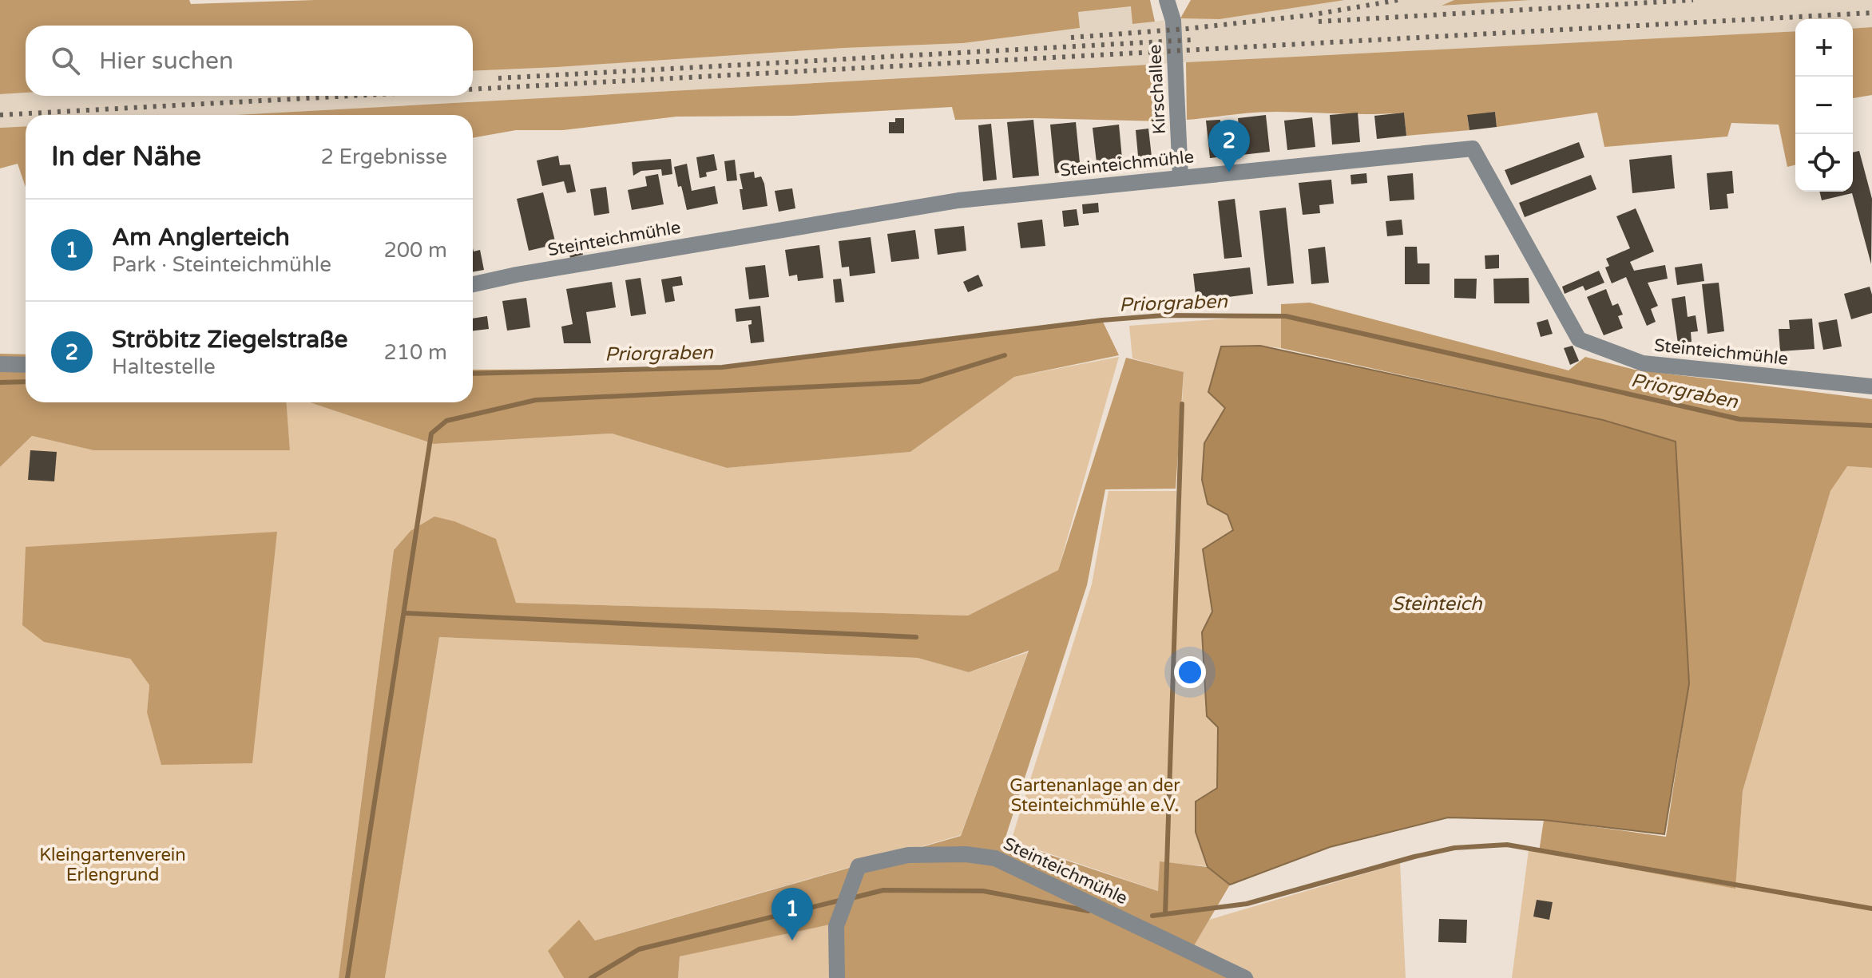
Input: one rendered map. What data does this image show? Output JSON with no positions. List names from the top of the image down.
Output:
{
  "streets": {
    "street": ["Kirschallee", "Steinteichmühle"]
  },
  "crossings": [
    ["Kirschallee", "Steinteichmühle"]
  ],
  "water": ["Priorgraben", "Steinteich"],
  "parks": ["Gartenanlage an der Steinteichmühle e.V.", "Kleingartenverein Erlengrund"],
  "page": {
    "map_buttons": ["+", "−"],
    "search": "Hier suchen",
    "heading": ["In der Nähe", "2 Ergebnisse"],
    "pins": ["2", "1"],
    "list": [
      {
        "mark": "1",
        "name": "Am Anglerteich",
        "note": "Park · Steinteichmühle",
        "value": "200 m"
      },
      {
        "mark": "2",
        "name": "Ströbitz Ziegelstraße",
        "note": "Haltestelle",
        "value": "210 m"
      }
    ]
  }
}
